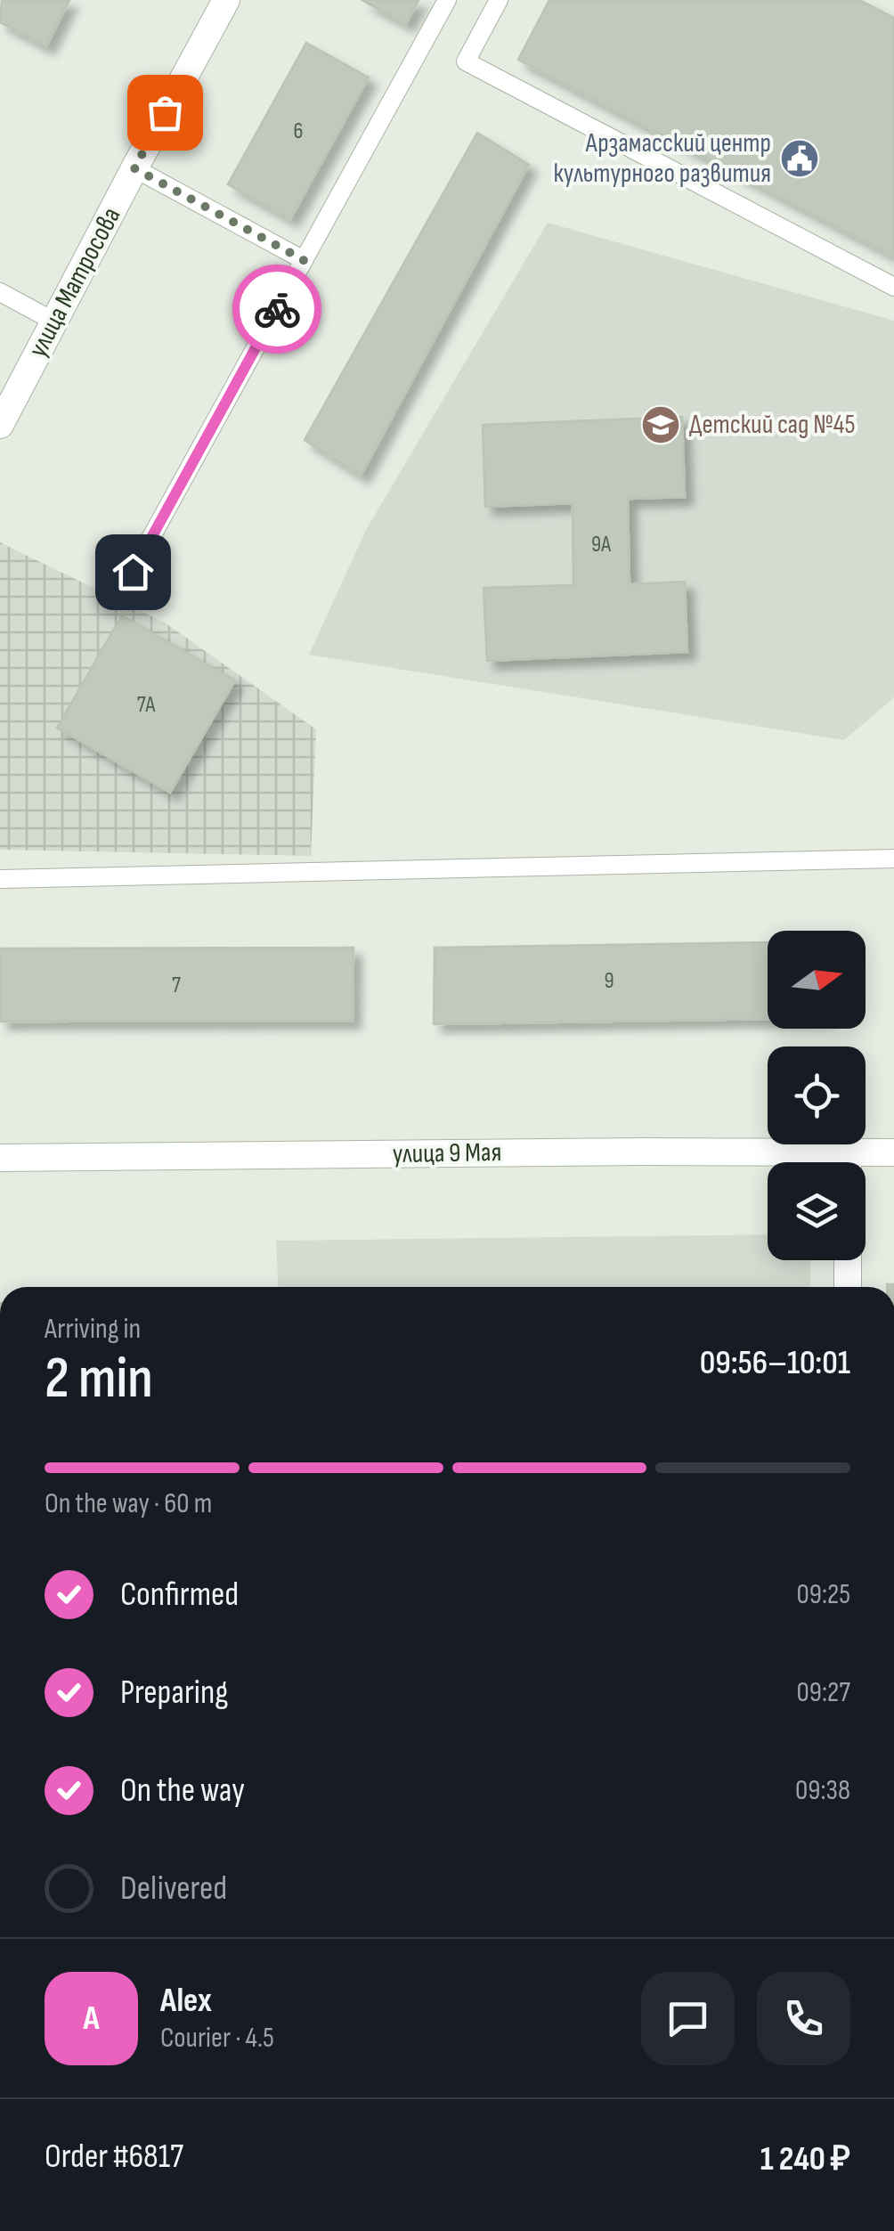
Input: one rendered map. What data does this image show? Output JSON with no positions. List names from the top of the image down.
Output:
{
  "streets": {
    "main road": ["улица Матросова", "улица 9 Мая"]
  },
  "places": {
    "public building": ["Арзамасский центр культурного развития"],
    "school or university": ["Детский сад №45"]
  },
  "house_numbers": [
    "6",
    "9А",
    "7А",
    "9",
    "7"
  ],
  "north": "right",
  "page": {
    "heading": ["2 min", "Arriving in", "09:56–10:01"],
    "panel": [
      "Alex",
      "Courier · 4.5",
      "Order #6817",
      "1 240 ₽"
    ],
    "bar": "On the way · 60 m",
    "list": [
      ["Confirmed", "09:25"],
      ["Preparing", "09:27"],
      ["On the way", "09:38"],
      "Delivered"
    ],
    "round": "A"
  }
}
